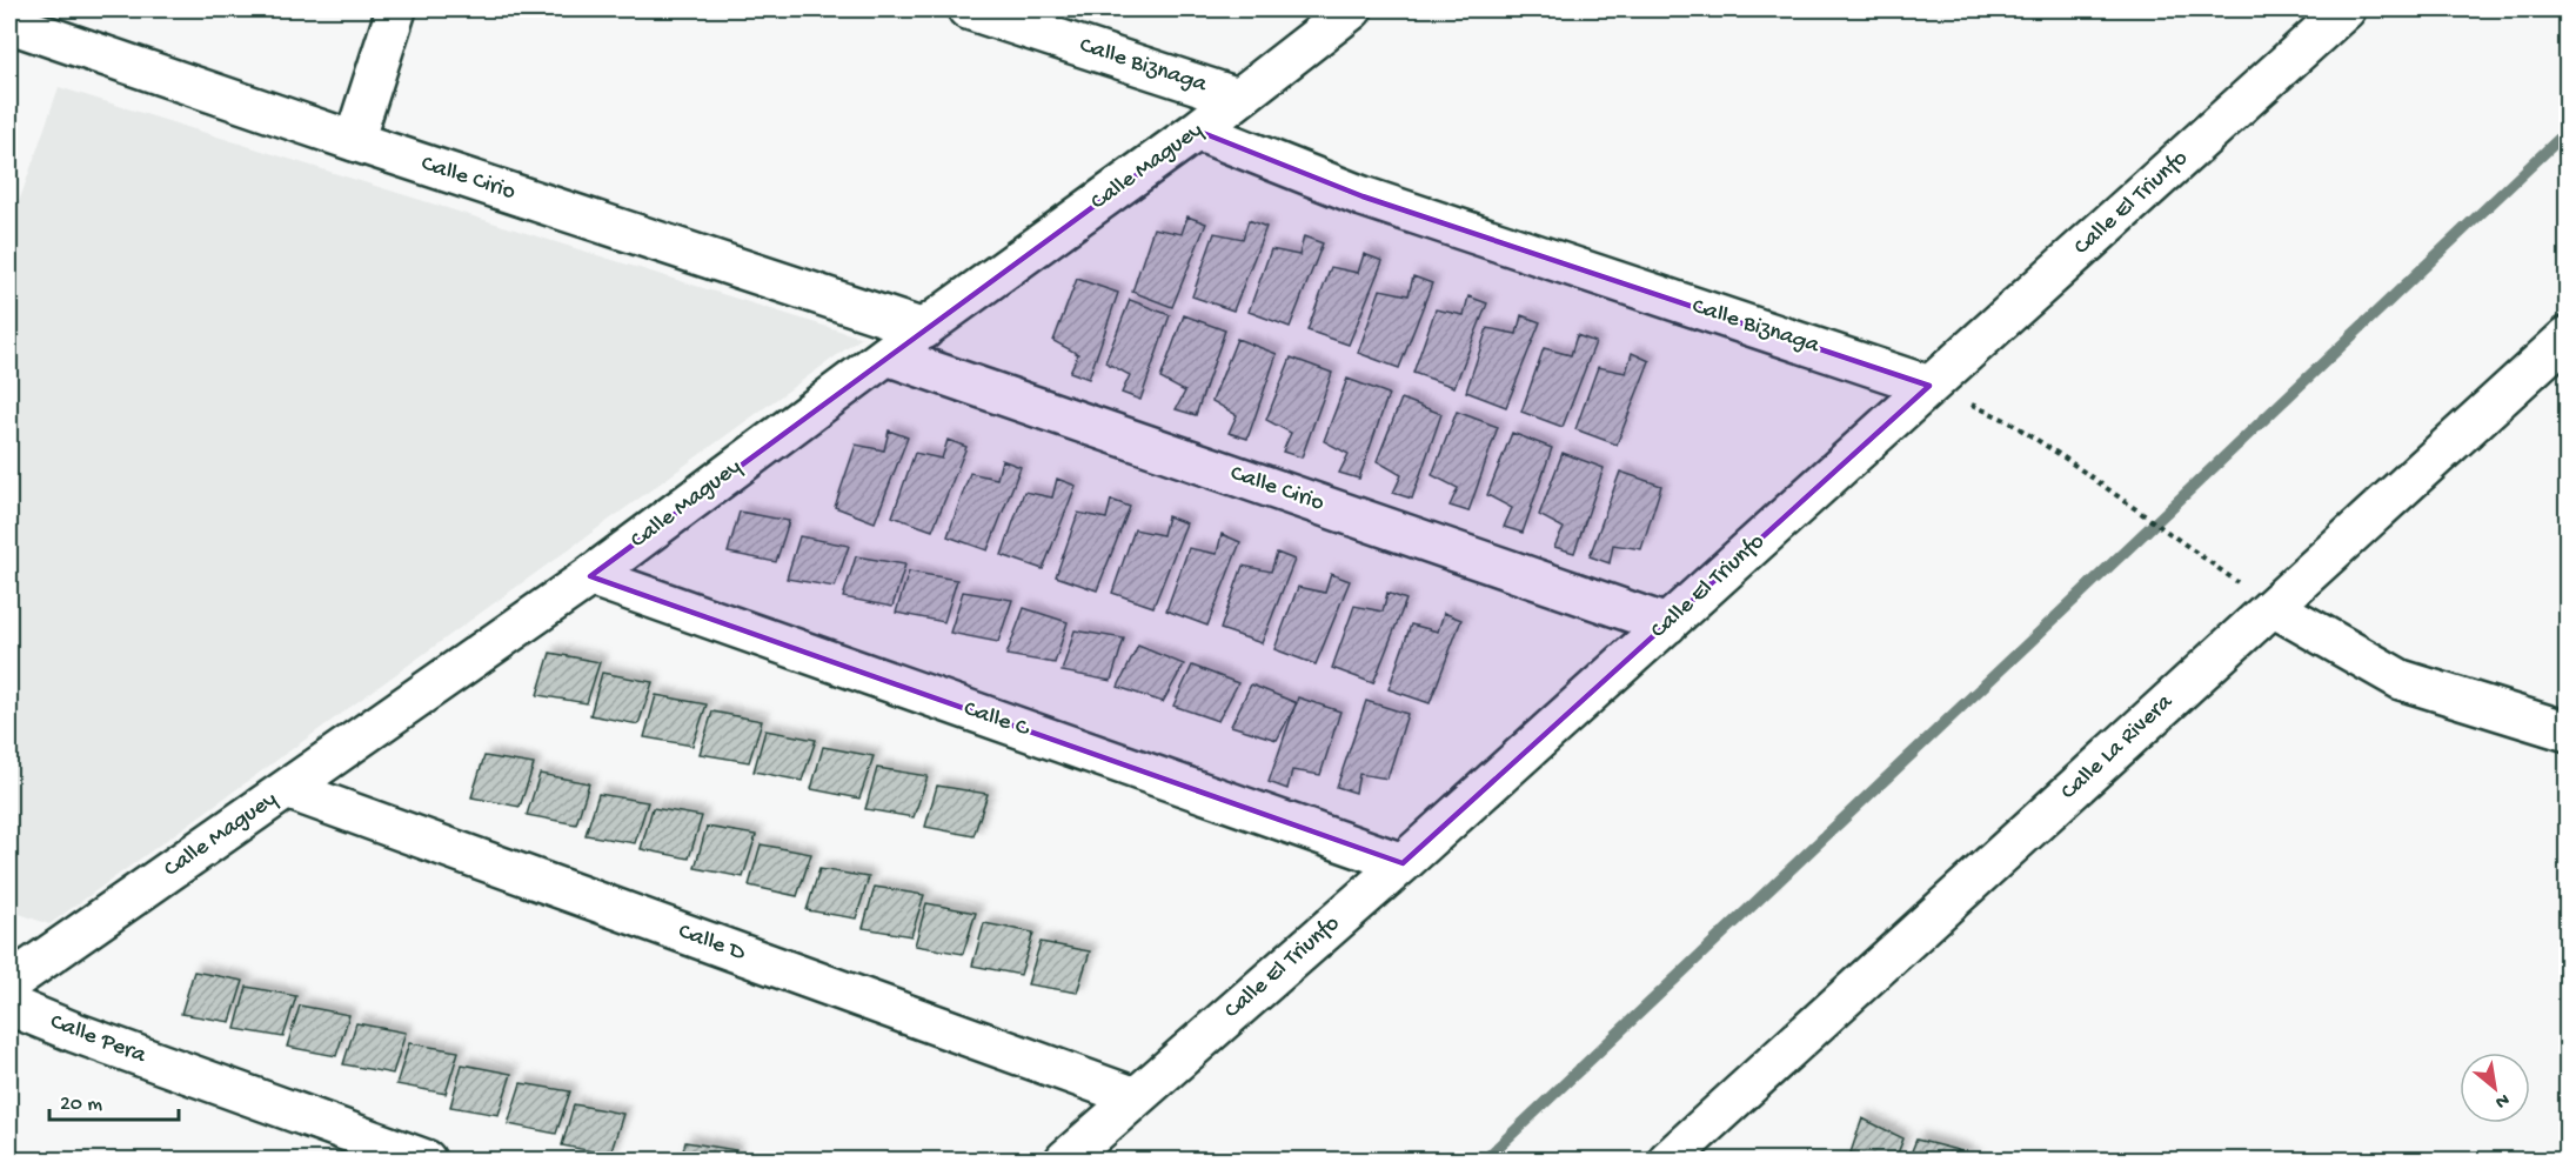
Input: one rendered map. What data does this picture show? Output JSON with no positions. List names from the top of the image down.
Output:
{
  "streets": {
    "street": [
      "Calle Biznaga",
      "Calle Maguey",
      "Calle Cirio",
      "Calle El Triunfo",
      "Calle C",
      "Calle La Rivera",
      "Calle D",
      "Calle Pera"
    ]
  },
  "crossings": [
    ["Calle Biznaga", "Calle Maguey"],
    ["Calle Biznaga", "Calle El Triunfo"],
    ["Calle Maguey", "Calle Cirio"],
    ["Calle Maguey", "Calle C"],
    ["Calle Maguey", "Calle D"],
    ["Calle Cirio", "Calle El Triunfo"],
    ["Calle El Triunfo", "Calle C"],
    ["Calle El Triunfo", "Calle D"]
  ],
  "scale_bar": "20 m",
  "north": "bottom right"
}
